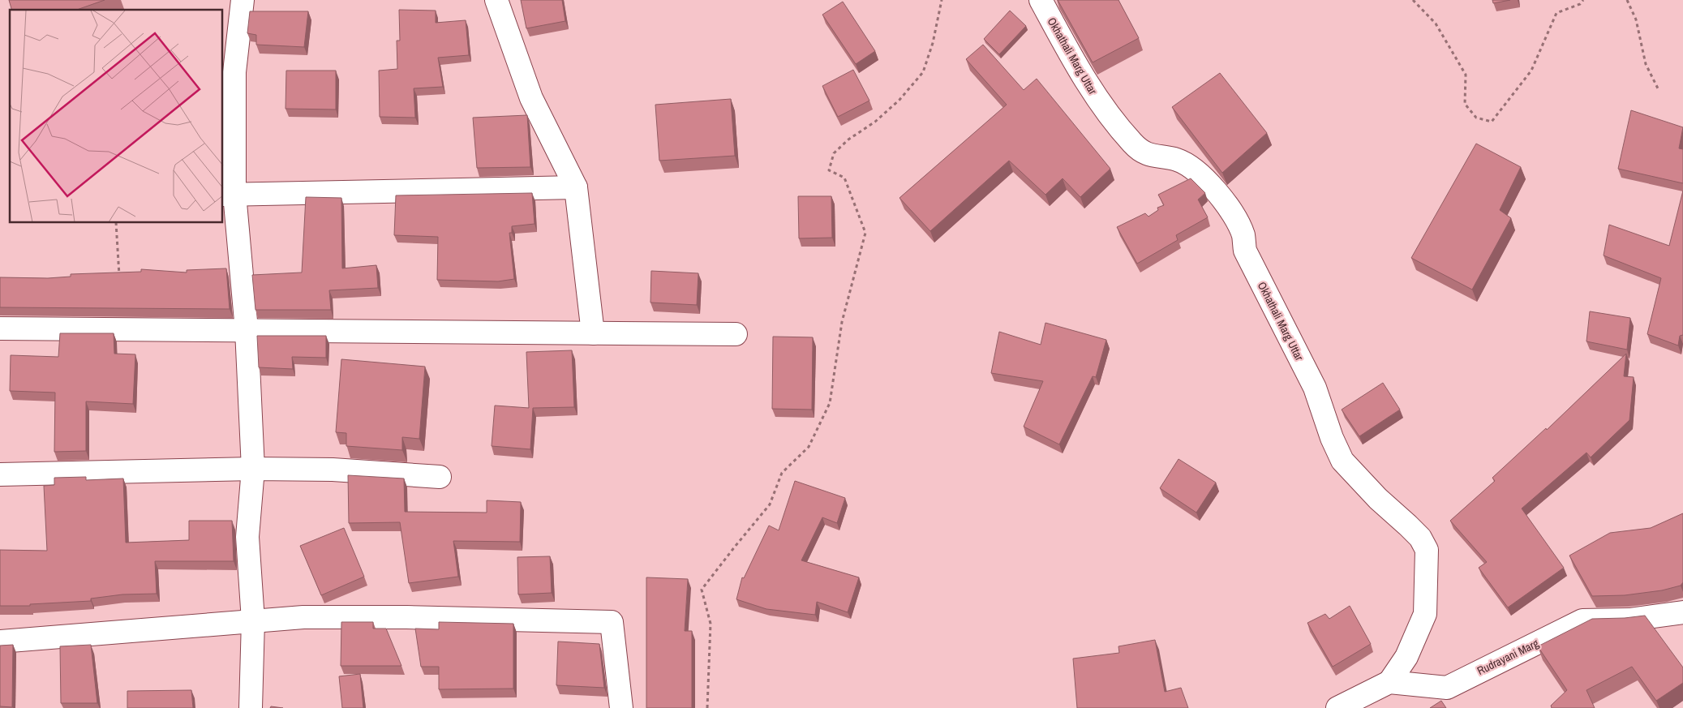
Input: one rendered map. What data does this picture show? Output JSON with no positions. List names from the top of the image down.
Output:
{
  "streets": {
    "street": ["Okhathali Marg Uttar", "Rudrayani Marg"]
  },
  "crossings": [
    ["Okhathali Marg Uttar", "Rudrayani Marg"]
  ]
}
